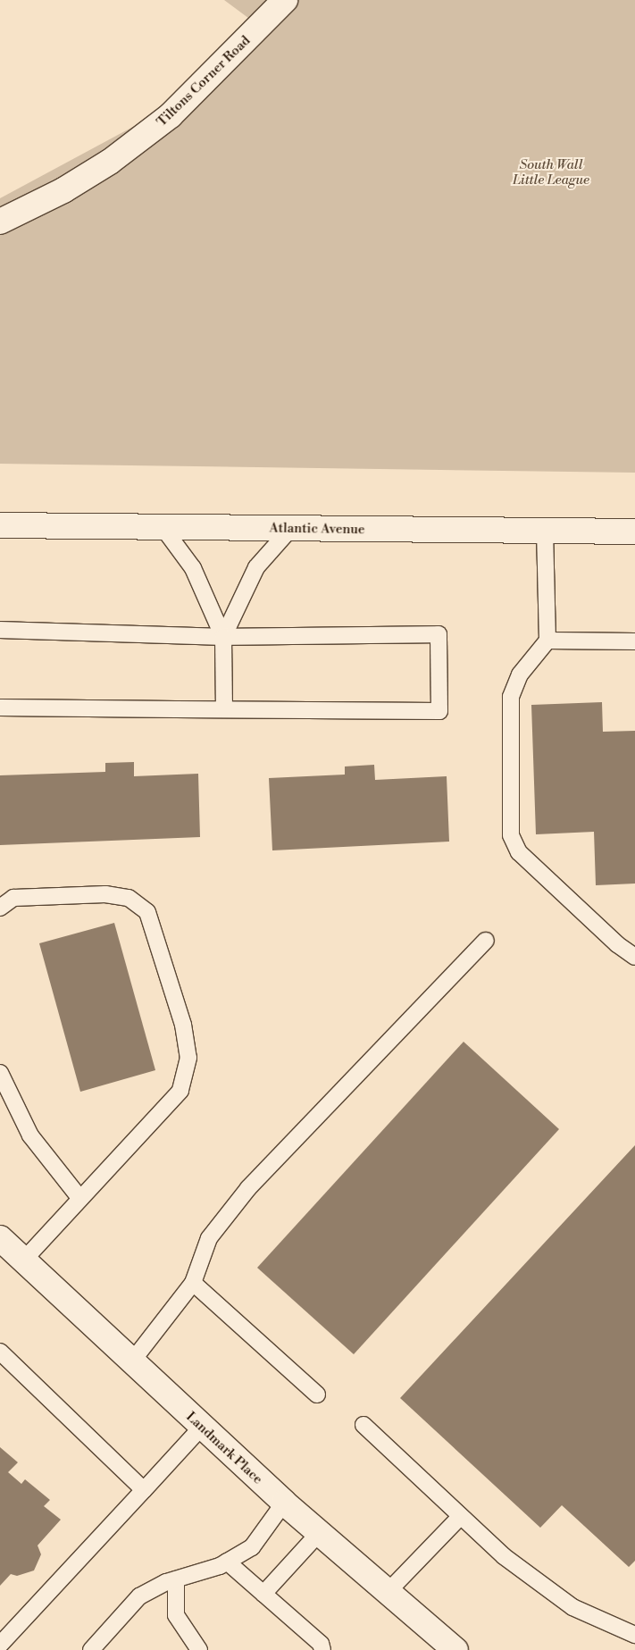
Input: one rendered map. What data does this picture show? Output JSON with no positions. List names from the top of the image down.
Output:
{
  "streets": {
    "street": ["Tiltons Corner Road", "Atlantic Avenue", "Landmark Place"]
  },
  "parks": ["South Wall Little League"]
}
